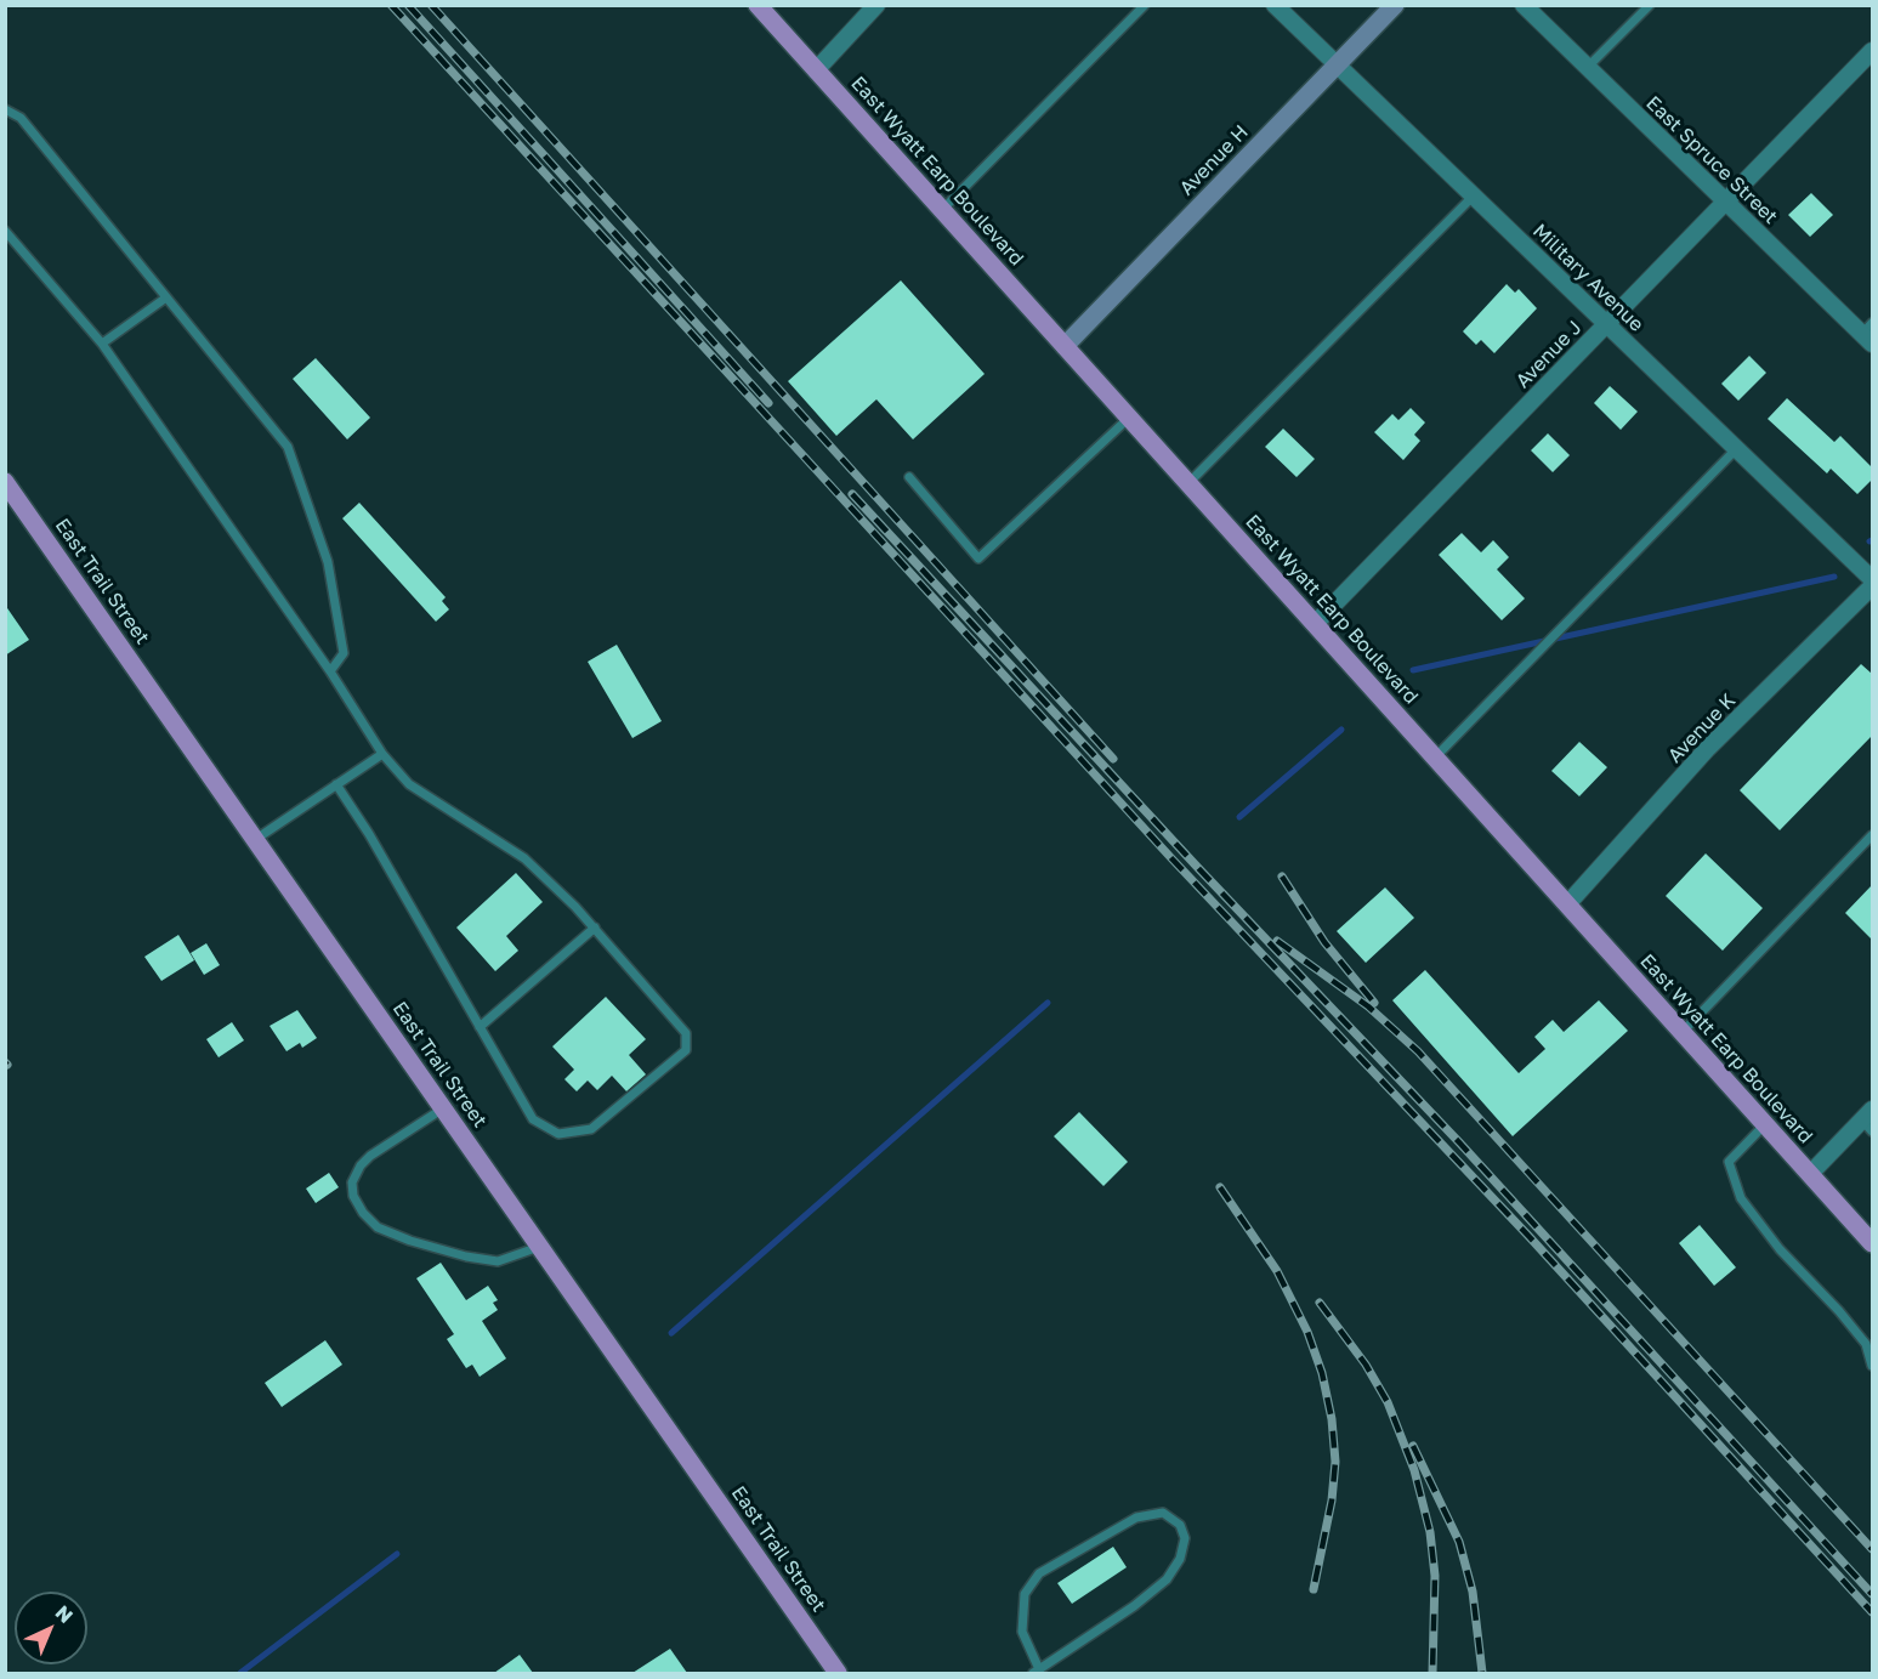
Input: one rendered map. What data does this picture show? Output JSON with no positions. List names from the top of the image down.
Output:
{
  "streets": {
    "main road": ["East Wyatt Earp Boulevard", "East Trail Street"],
    "street": [
      "Avenue H",
      "East Spruce Street",
      "Military Avenue",
      "Avenue J",
      "Avenue K"
    ]
  },
  "crossings": [
    ["Avenue H", "East Wyatt Earp Boulevard"],
    ["Avenue H", "Military Avenue"],
    ["East Spruce Street", "Avenue J"],
    ["East Wyatt Earp Boulevard", "Avenue J"],
    ["East Wyatt Earp Boulevard", "Avenue K"],
    ["Military Avenue", "Avenue J"]
  ],
  "north": "top right"
}
